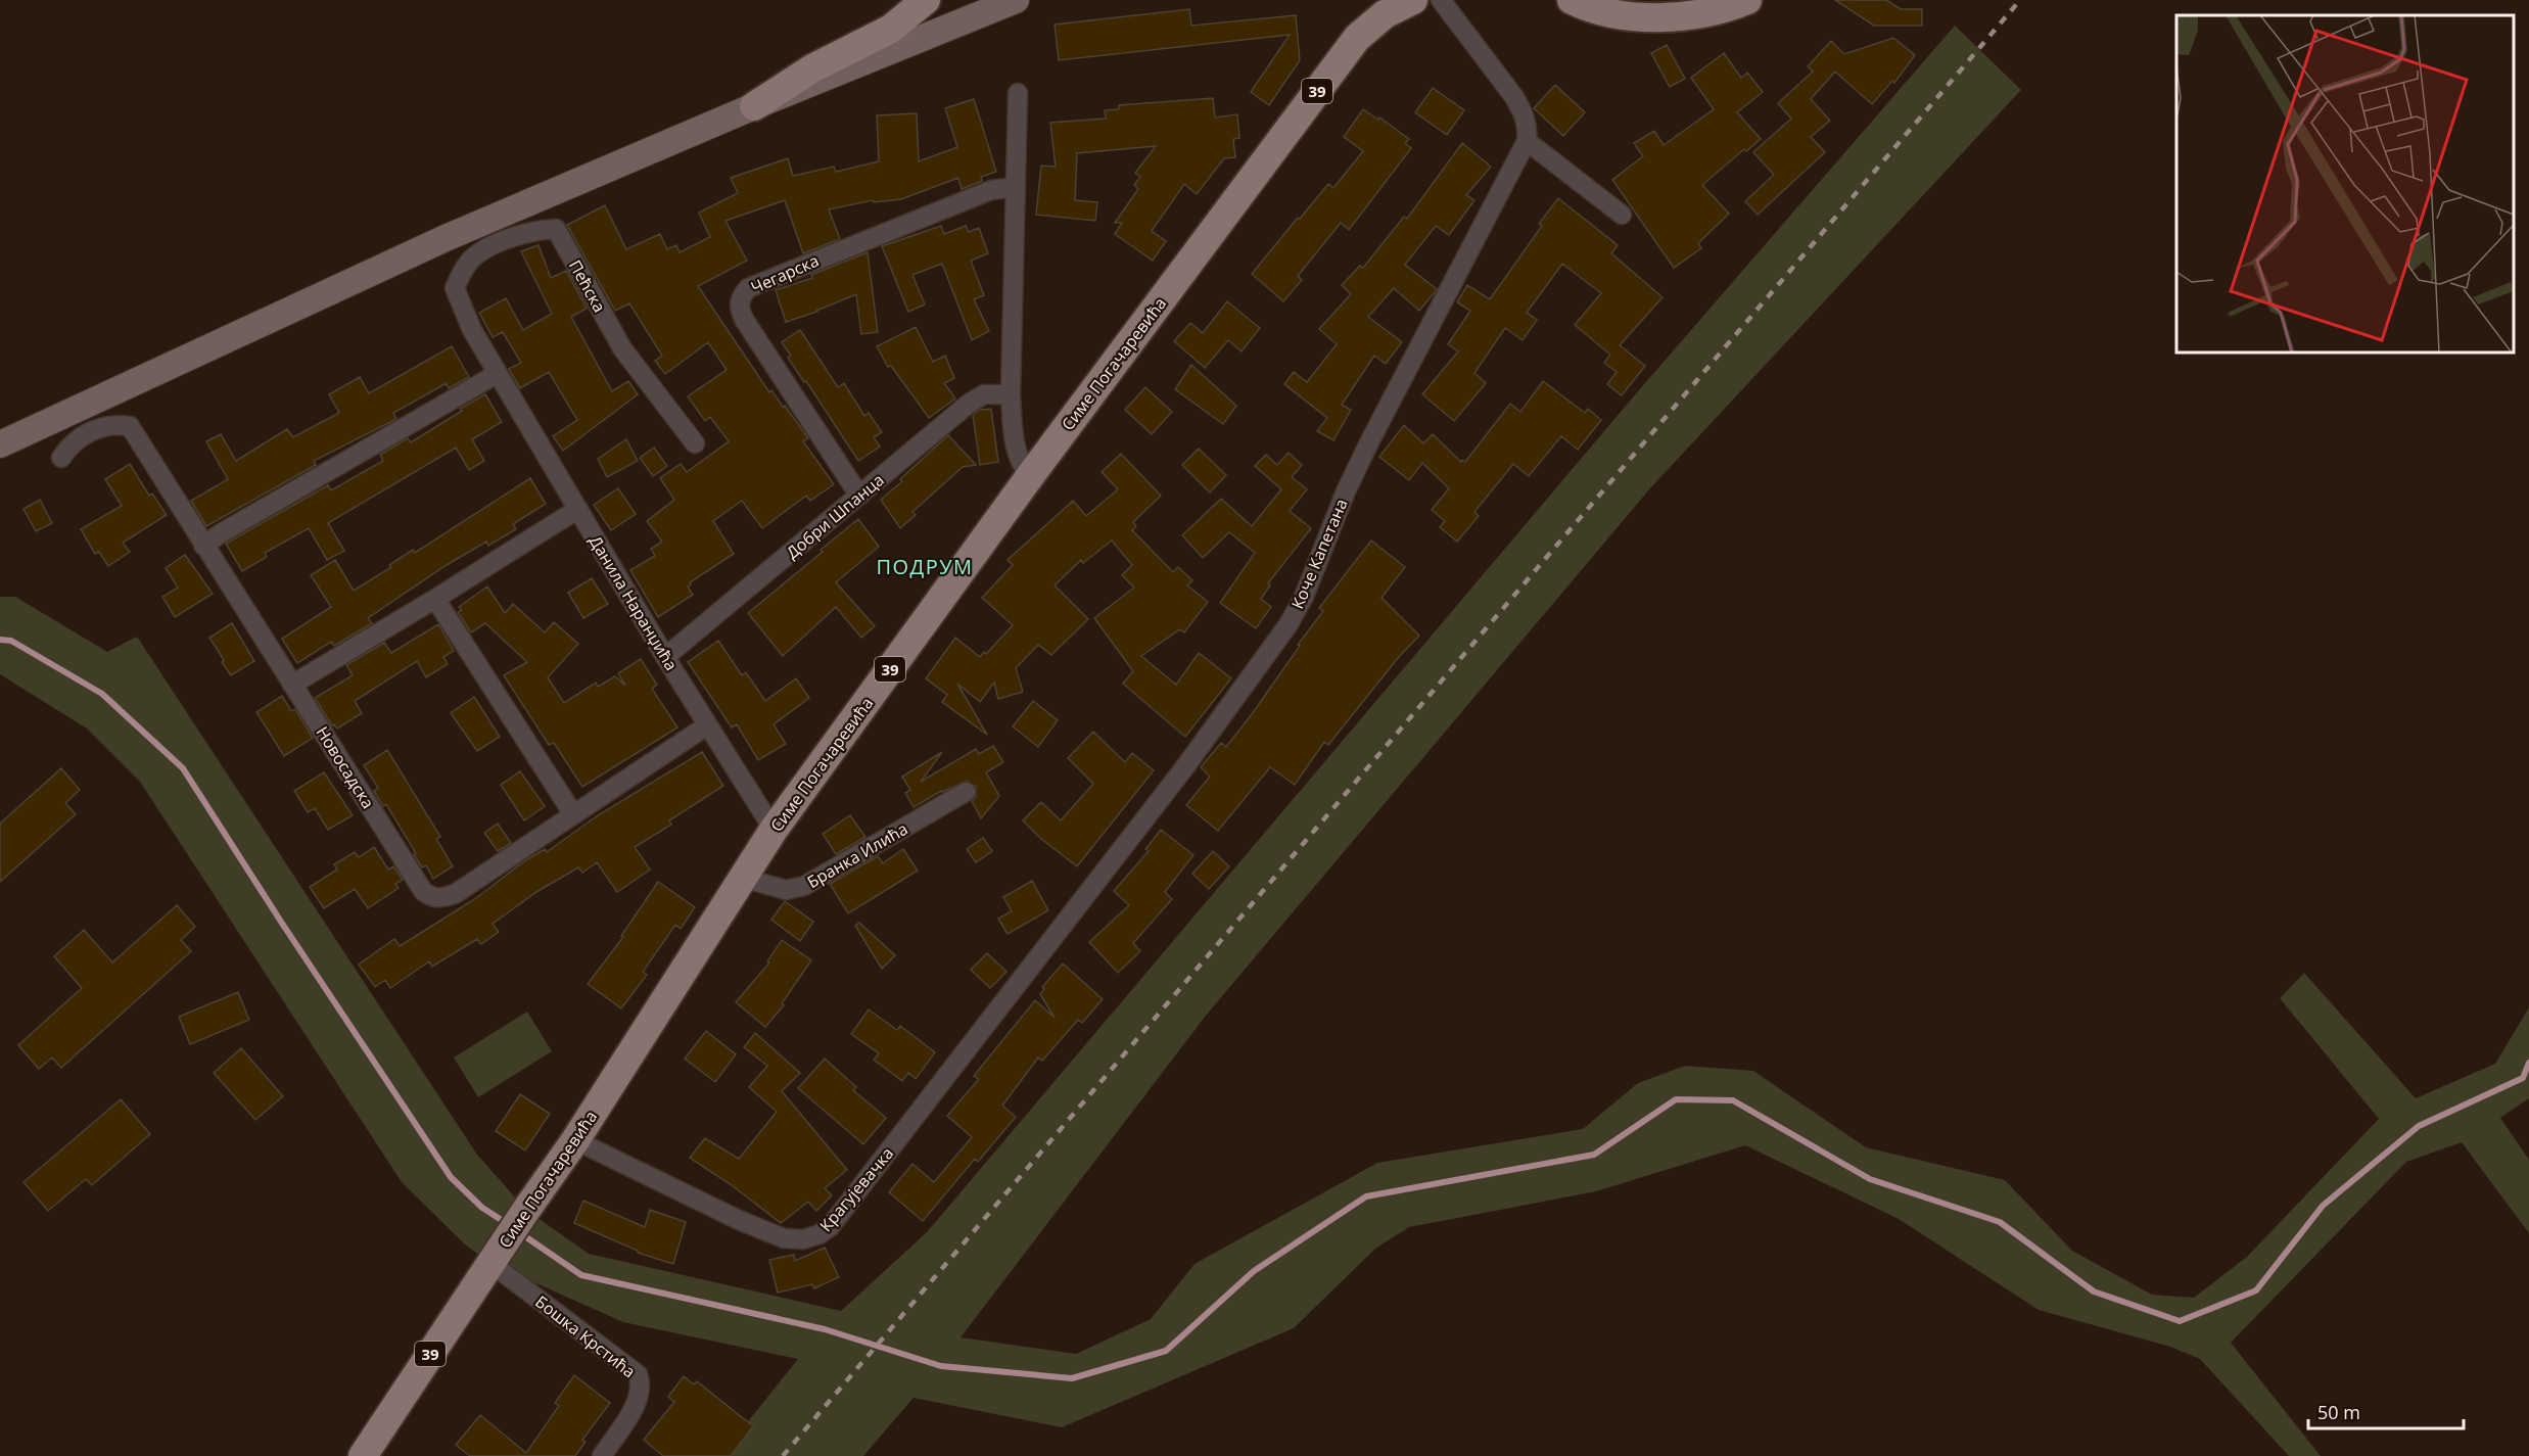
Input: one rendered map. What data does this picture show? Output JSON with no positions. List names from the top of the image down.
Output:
{
  "streets": {
    "main road": ["39", "Симе Погачаревића"],
    "street": [
      "Чегарска",
      "Пећска",
      "Добри Шпанца",
      "Коче Капетана",
      "Данила Наранџића",
      "Новосадска",
      "Бранка Илића",
      "Крагујевачка",
      "Бошка Крстића"
    ]
  },
  "crossings": [
    ["Чегарска", "Добри Шпанца"],
    ["Пећска", "Данила Наранџића"],
    ["Симе Погачаревића", "Данила Наранџића"],
    ["Симе Погачаревића", "Бранка Илића"],
    ["Симе Погачаревића", "Крагујевачка"],
    ["Симе Погачаревића", "Бошка Крстића"],
    ["Добри Шпанца", "Данила Наранџића"],
    ["Коче Капетана", "Крагујевачка"],
    ["Данила Наранџића", "Новосадска"]
  ],
  "districts": ["ПОДРУМ"],
  "scale_bar": "50 m"
}
